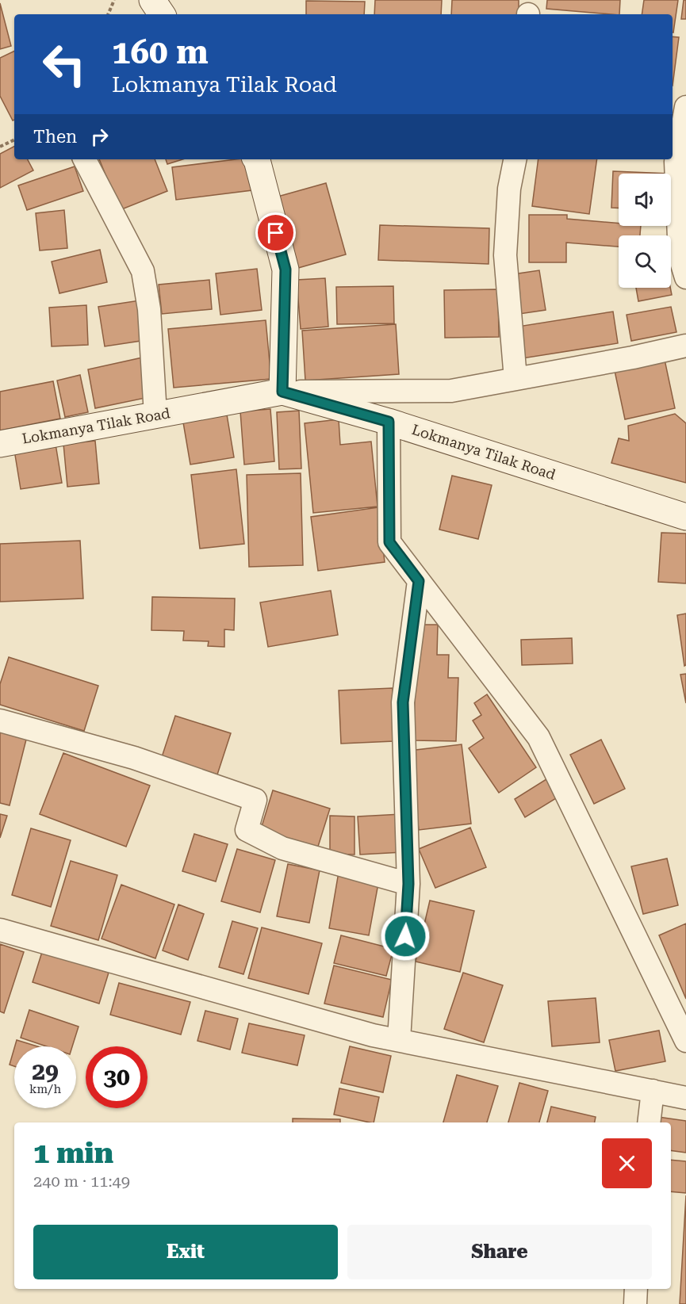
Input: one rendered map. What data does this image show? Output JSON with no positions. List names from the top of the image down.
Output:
{
  "streets": {
    "main road": ["Lokmanya Tilak Road"]
  },
  "page": {
    "turn": ["160 m", "Lokmanya Tilak Road"],
    "then": "Then",
    "speed": "29 km/h",
    "limit": "30",
    "heading": ["1 min", "240 m · 11:49"],
    "buttons": ["Exit", "Share"]
  }
}
